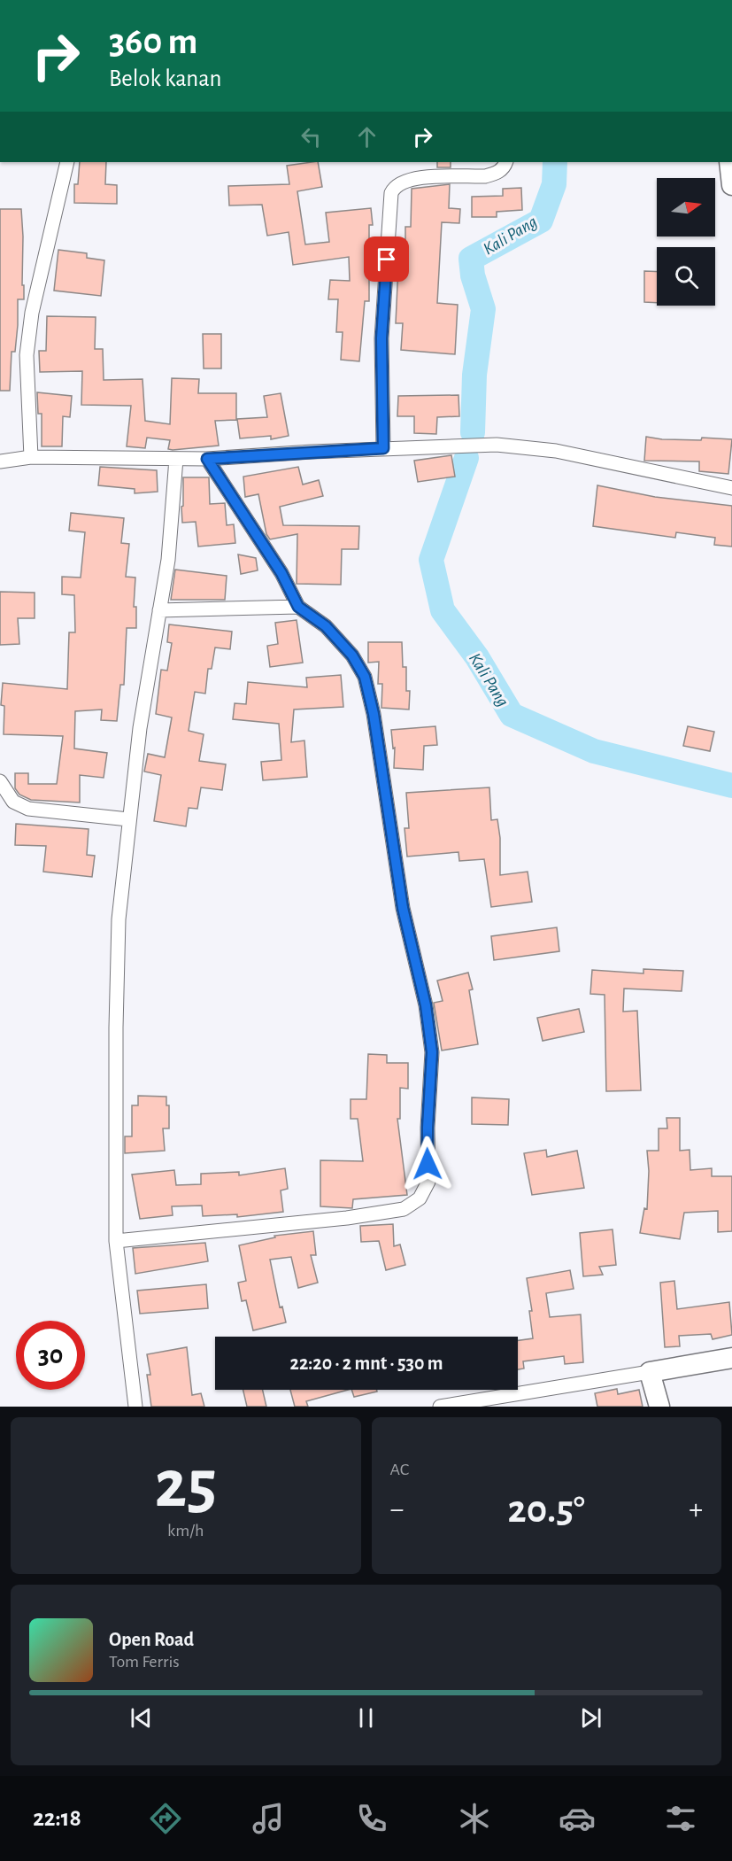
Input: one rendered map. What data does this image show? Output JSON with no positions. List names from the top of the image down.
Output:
{
  "water": ["Kali Pang"],
  "north": "right",
  "page": {
    "turn": ["360 m", "Belok kanan"],
    "limit": "30",
    "trip": "22:20 · 2 mnt · 530 m",
    "tile": [
      ["25", "km/h"],
      "AC"
    ],
    "heat": ["−", "20.5°", "+"],
    "song": ["Open Road", "Tom Ferris"],
    "tabs": "22:18"
  }
}
